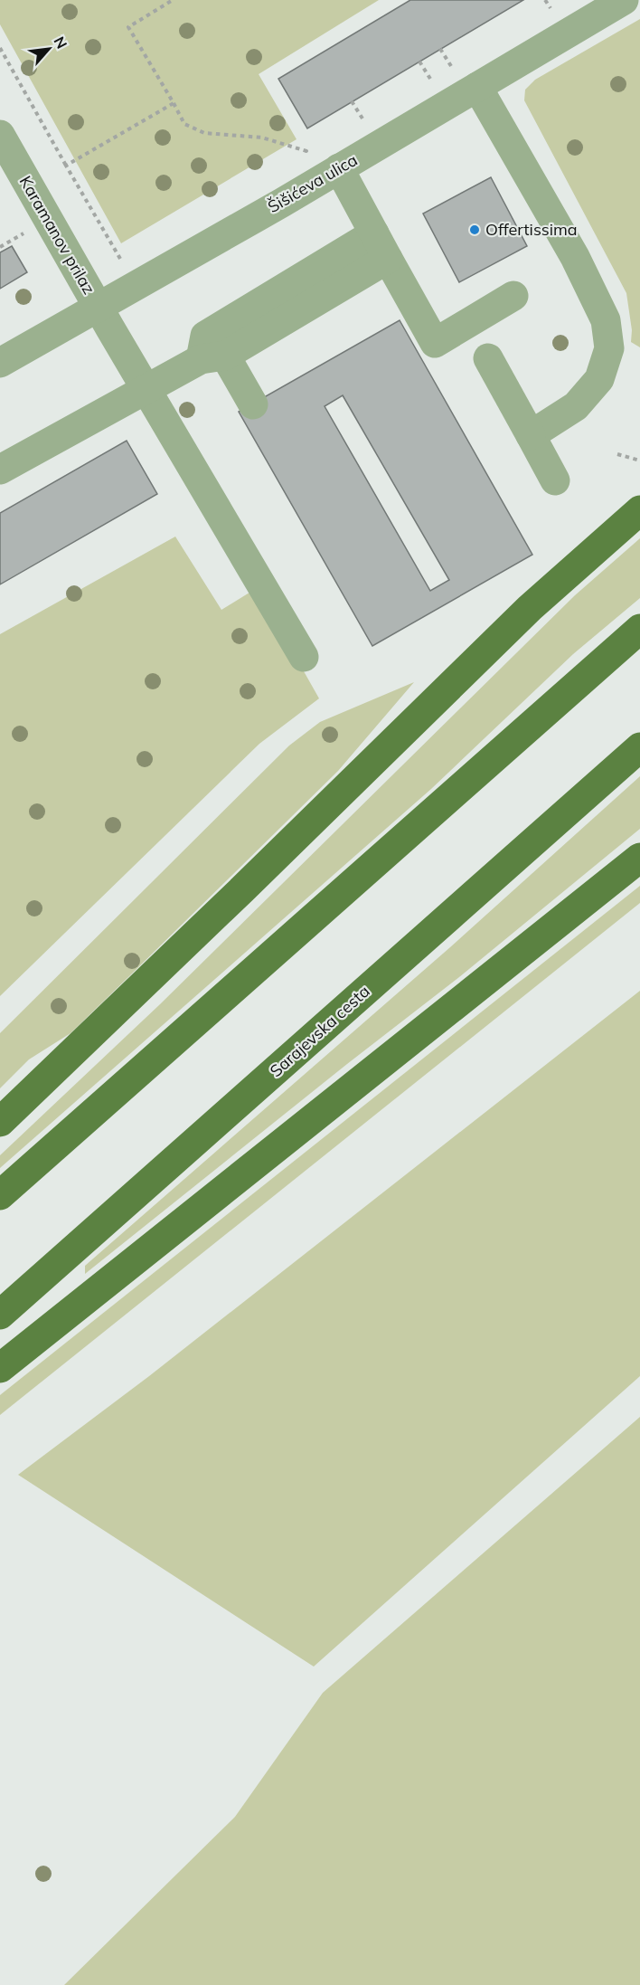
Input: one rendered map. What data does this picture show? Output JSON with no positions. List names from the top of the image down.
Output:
{
  "streets": {
    "main road": ["Sarajevska cesta"],
    "street": ["Šišićeva ulica", "Karamanov prilaz"]
  },
  "crossings": [
    ["Šišićeva ulica", "Karamanov prilaz"]
  ],
  "places": ["Offertissima"],
  "north": "top right"
}
